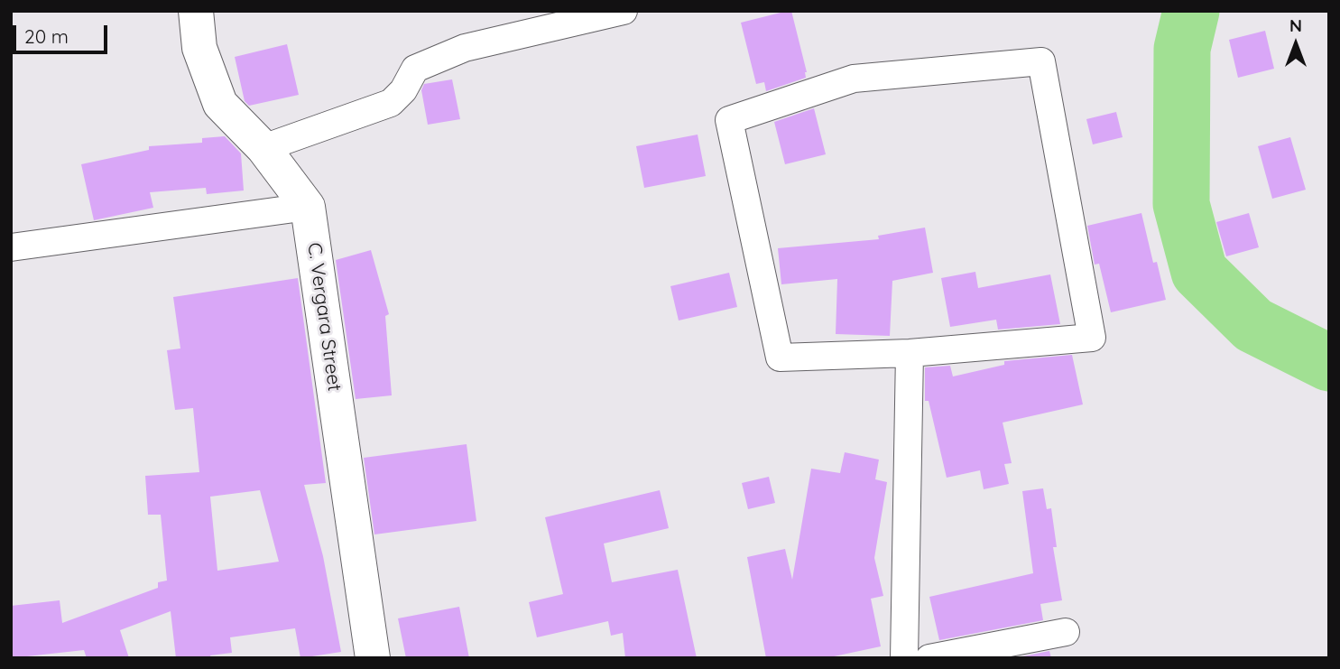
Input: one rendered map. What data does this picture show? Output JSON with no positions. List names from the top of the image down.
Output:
{
  "streets": {
    "street": ["C. Vergara Street"]
  },
  "scale_bar": "20 m",
  "north": "top"
}
